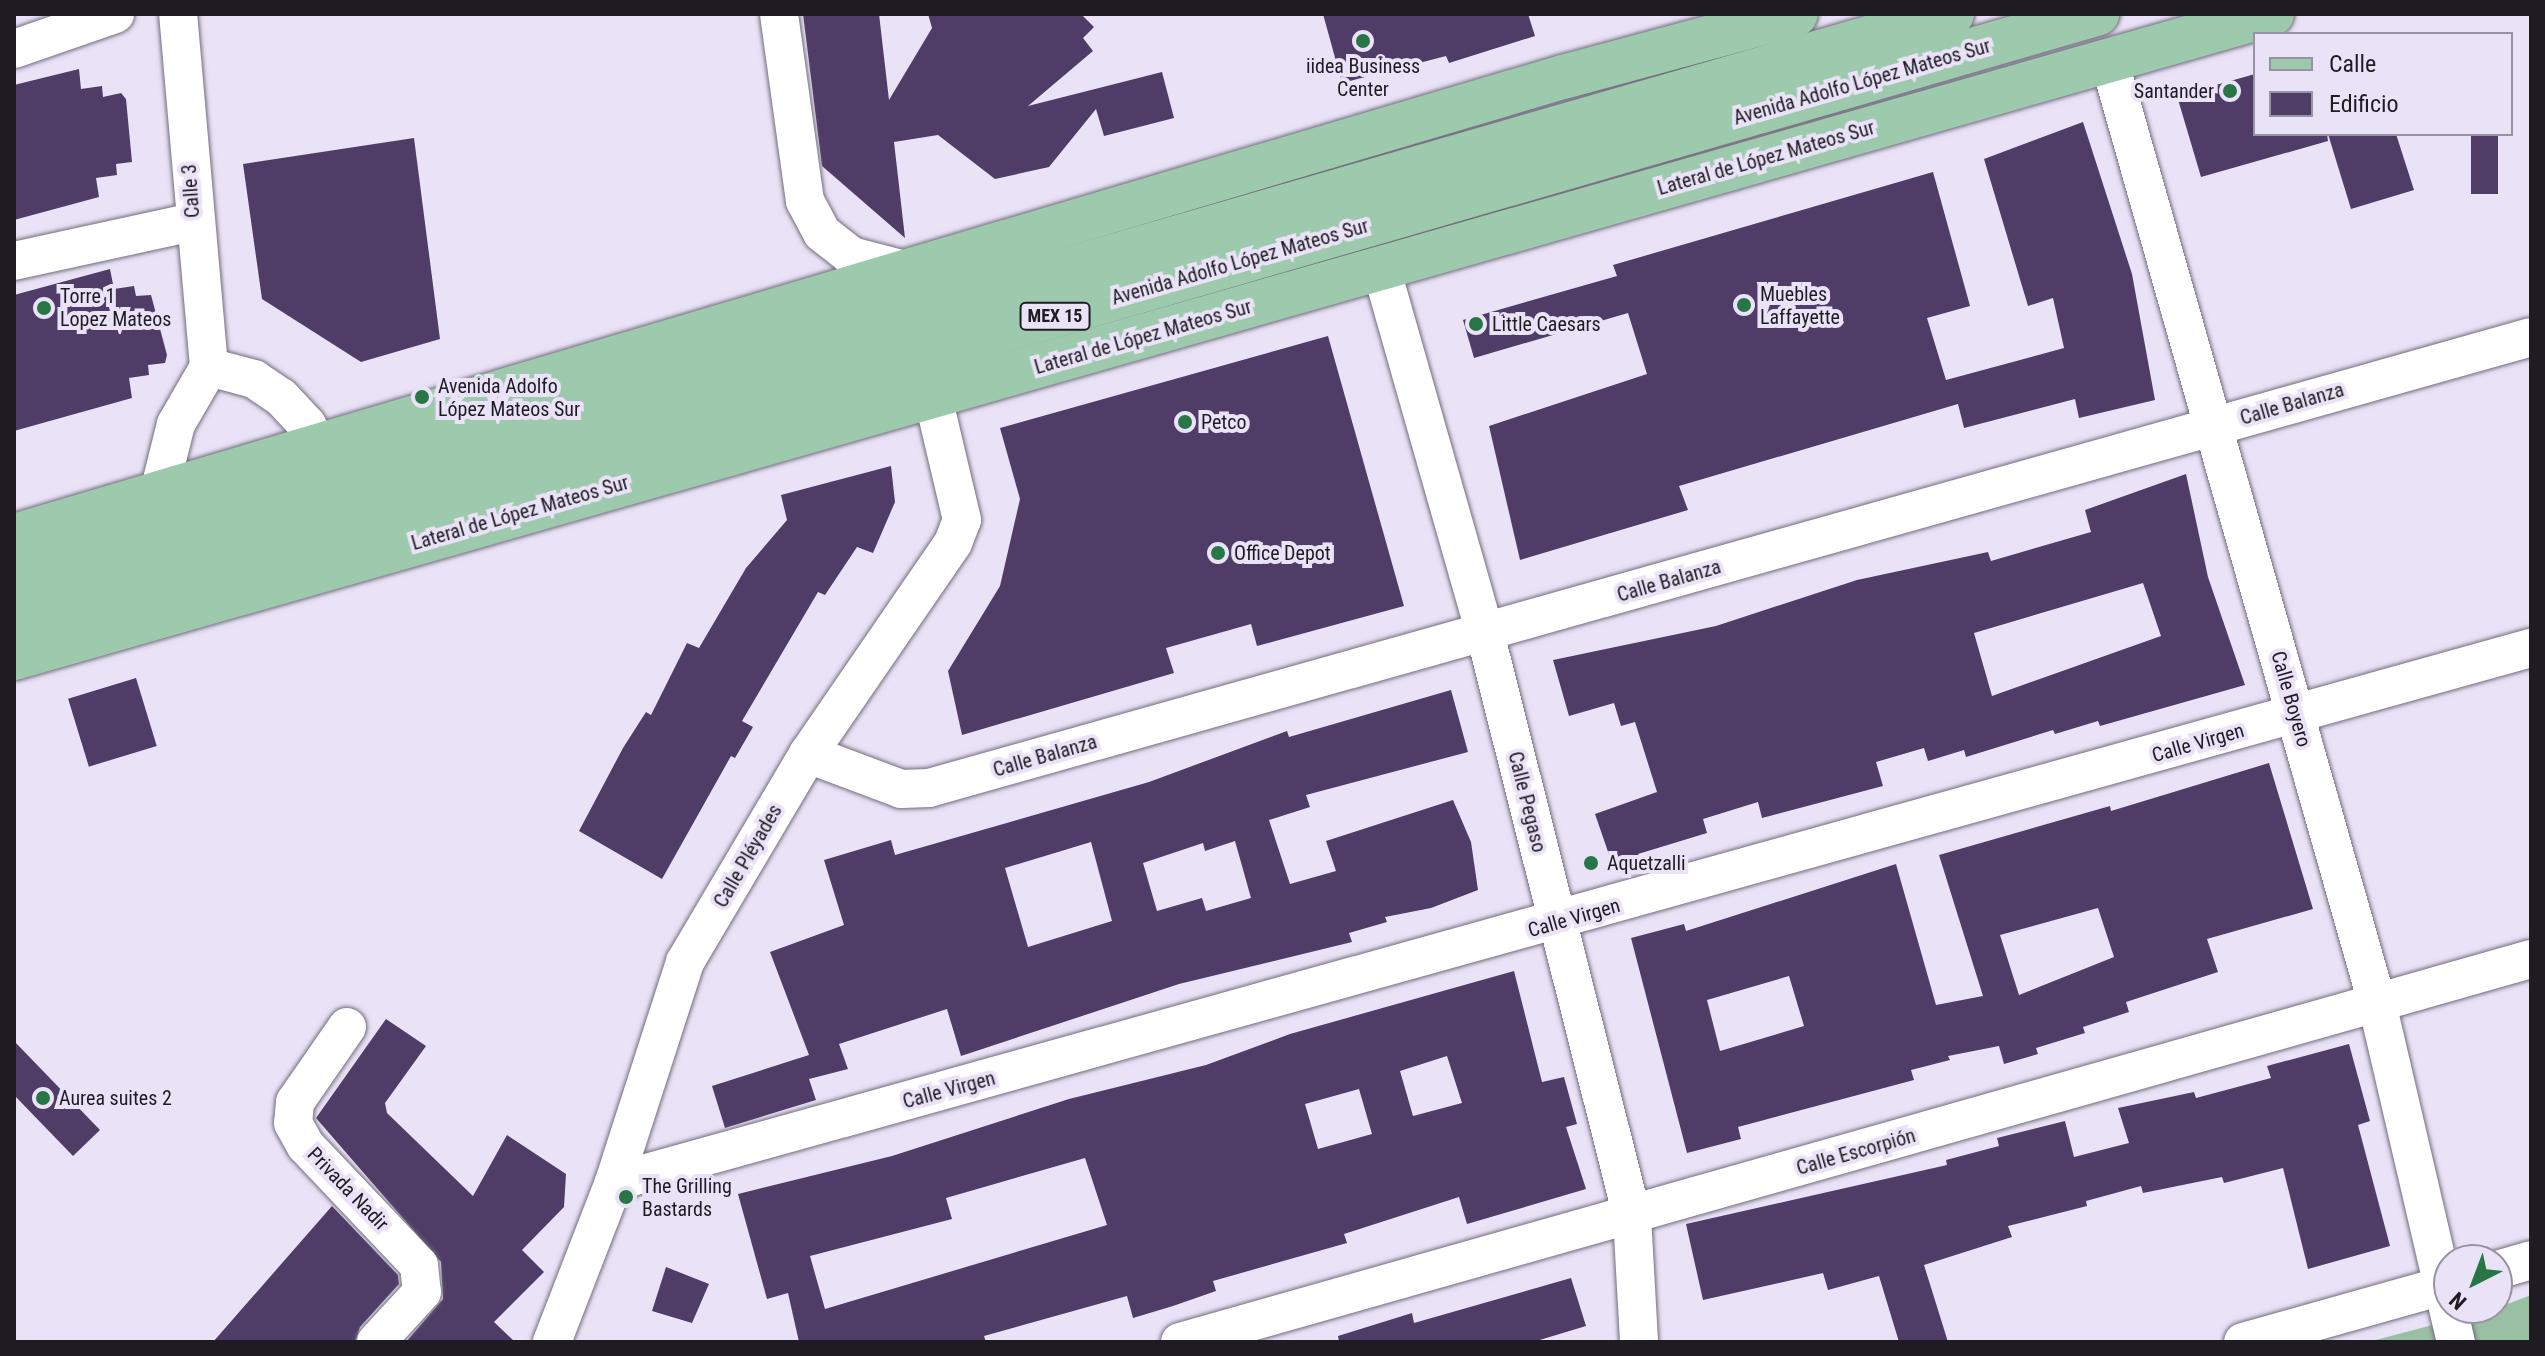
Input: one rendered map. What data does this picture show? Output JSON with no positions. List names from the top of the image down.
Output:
{
  "streets": {
    "main road": ["Avenida Adolfo López Mateos Sur", "Lateral de López Mateos Sur", "MEX 15"],
    "street": [
      "Calle 3",
      "Calle Balanza",
      "Calle Boyero",
      "Calle Virgen",
      "Calle Pegaso",
      "Calle Pléyades",
      "Calle Escorpión",
      "Privada Nadir"
    ]
  },
  "crossings": [
    ["Lateral de López Mateos Sur", "Calle Boyero"],
    ["Lateral de López Mateos Sur", "Calle Pegaso"],
    ["Lateral de López Mateos Sur", "Calle Pléyades"],
    ["Calle Balanza", "Calle Boyero"],
    ["Calle Balanza", "Calle Pegaso"],
    ["Calle Balanza", "Calle Pléyades"],
    ["Calle Boyero", "Calle Virgen"],
    ["Calle Boyero", "Calle Escorpión"],
    ["Calle Virgen", "Calle Pegaso"],
    ["Calle Virgen", "Calle Pléyades"],
    ["Calle Pegaso", "Calle Escorpión"]
  ],
  "places": [
    "iidea Business Center",
    "Santander",
    "Muebles Laffayette",
    "Torre 1 Lopez Mateos",
    "Little Caesars",
    "Avenida Adolfo López Mateos Sur",
    "Petco",
    "Office Depot",
    "Aquetzalli",
    "Aurea suites 2",
    "The Grilling Bastards"
  ],
  "legend": ["Calle", "Edificio"],
  "north": "bottom left"
}
